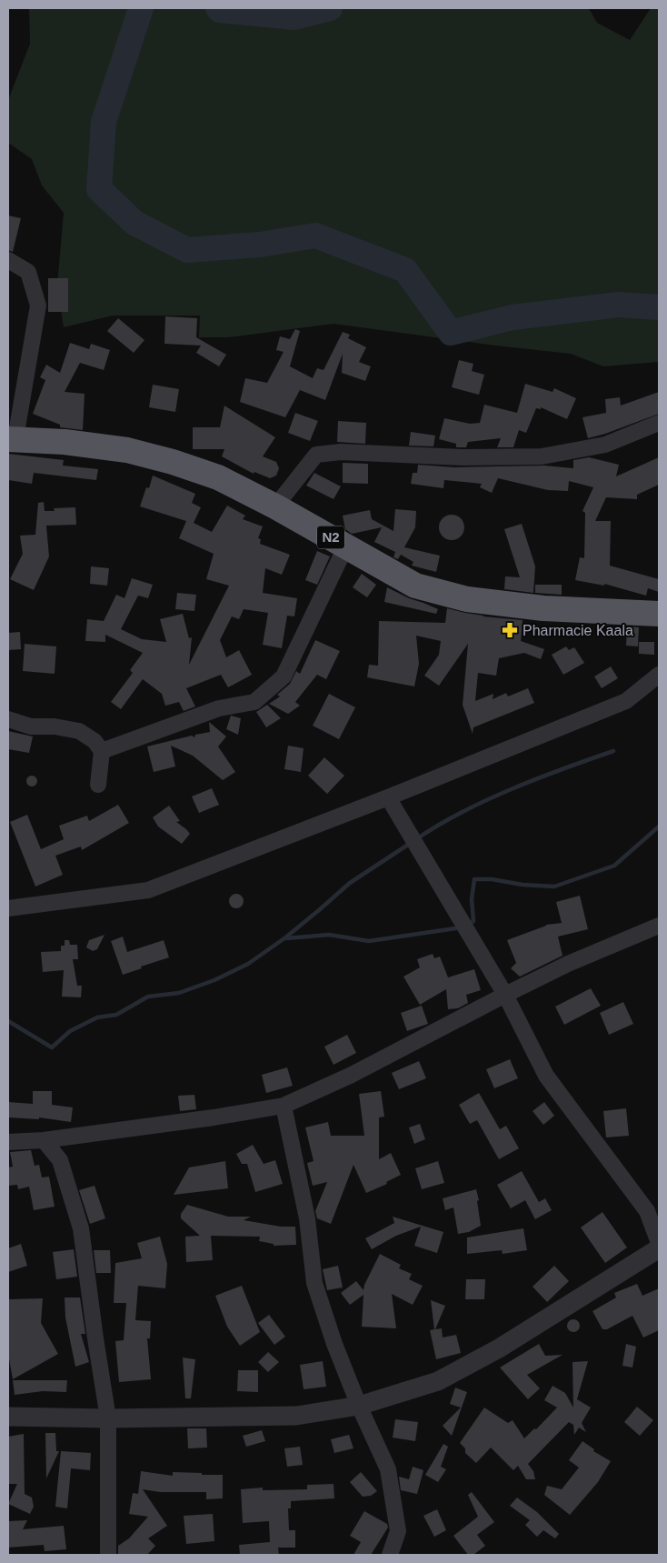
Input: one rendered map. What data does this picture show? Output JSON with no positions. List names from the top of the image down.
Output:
{
  "streets": {
    "highway": ["N2"]
  },
  "places": {
    "pharmacy": ["Pharmacie Kaala"]
  }
}
